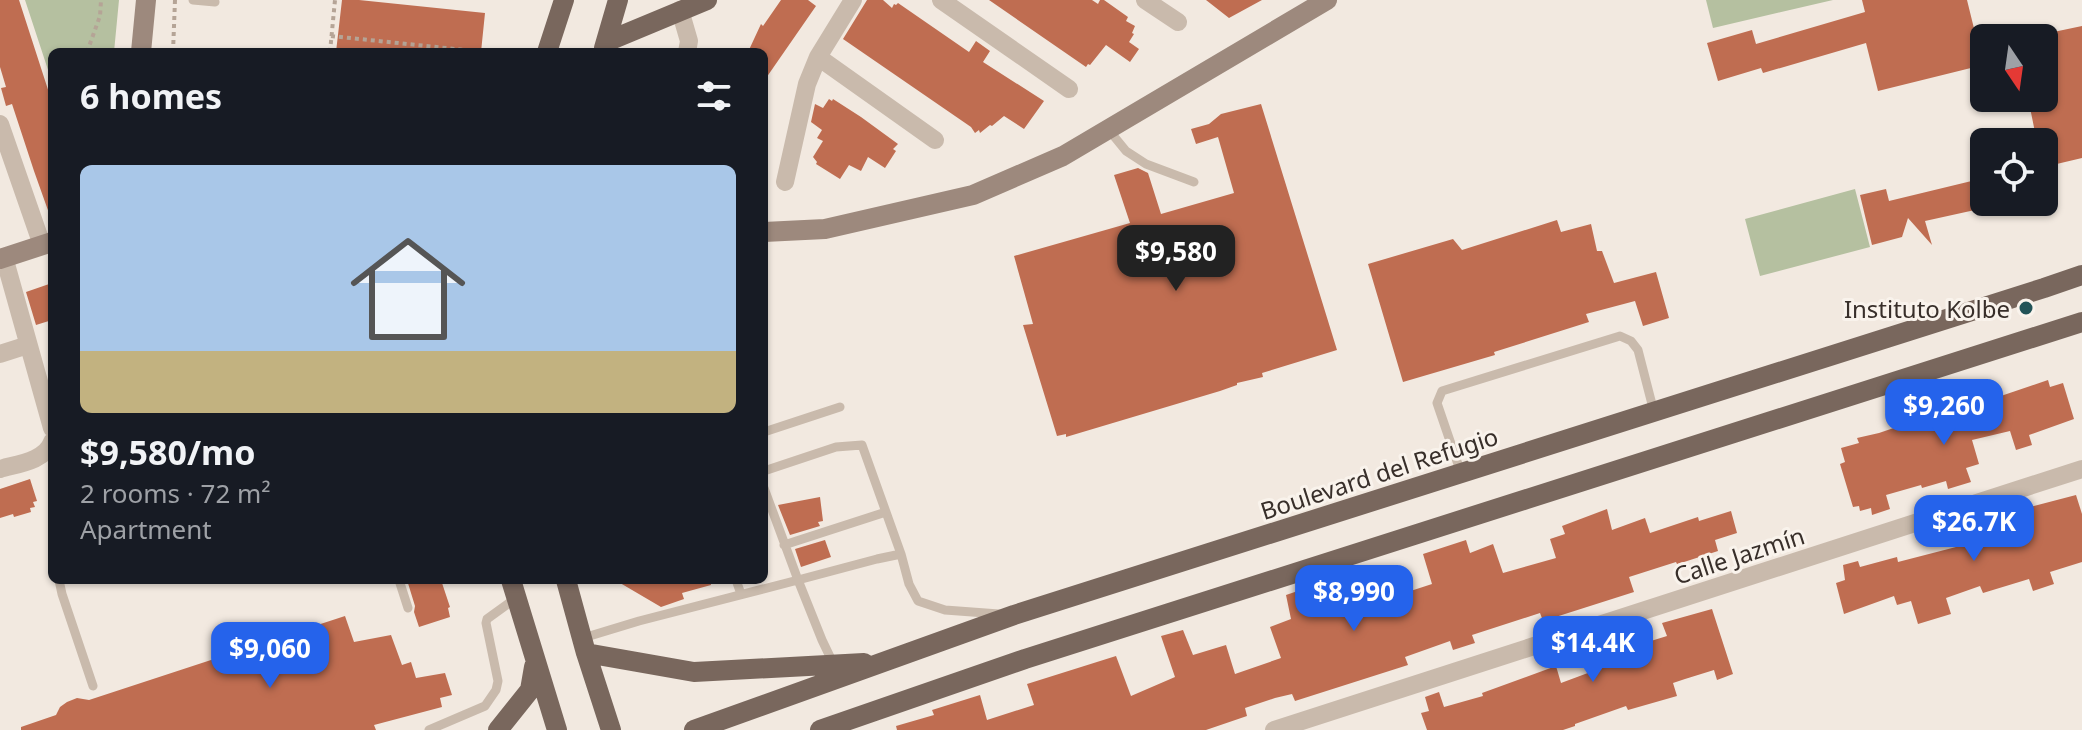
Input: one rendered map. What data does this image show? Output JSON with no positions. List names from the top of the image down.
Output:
{
  "streets": {
    "main road": ["Boulevard del Refugio"],
    "street": ["Calle Jazmín"]
  },
  "places": ["Instituto Kolbe"],
  "north": "bottom",
  "page": {
    "heading": "6 homes",
    "list": [
      {
        "name": "$9,580/mo",
        "note": "2 rooms · 72 m² · Apartment"
      }
    ],
    "price": [
      "$9,580",
      "$9,260",
      "$26.7K",
      "$8,990",
      "$14.4K",
      "$9,060"
    ]
  }
}
